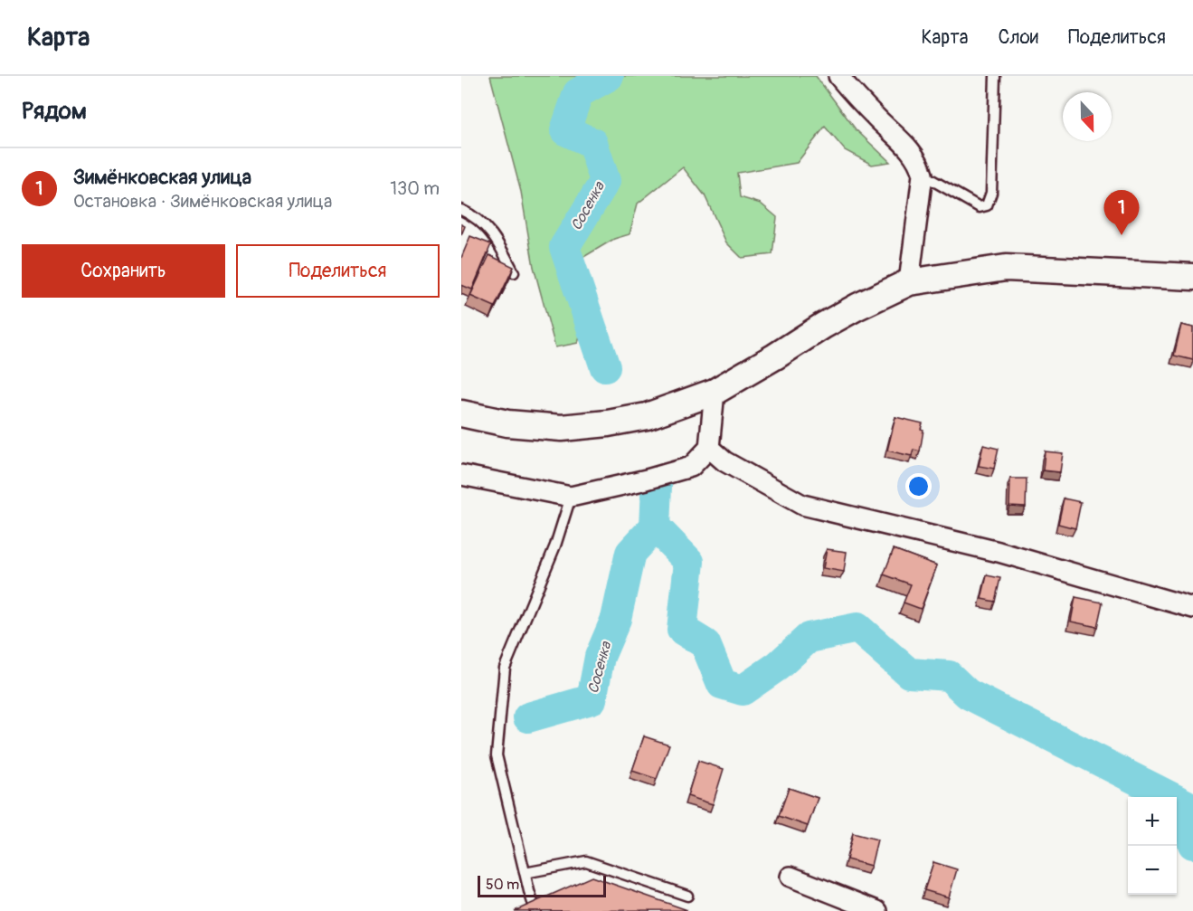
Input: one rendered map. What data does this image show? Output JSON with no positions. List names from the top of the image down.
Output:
{
  "water": ["Сосенка"],
  "scale_bar": "50 m",
  "north": "bottom",
  "page": {
    "header": "Карта",
    "nav": ["Карта", "Слои", "Поделиться"],
    "heading": "Рядом",
    "list": [
      {
        "mark": "1",
        "name": "Зимёнковская улица",
        "note": "Остановка · Зимёнковская улица",
        "value": "130 m"
      }
    ],
    "pins": "1",
    "buttons": ["Сохранить", "Поделиться"],
    "map_buttons": ["+", "−"],
    "scale": "50 m"
  }
}
